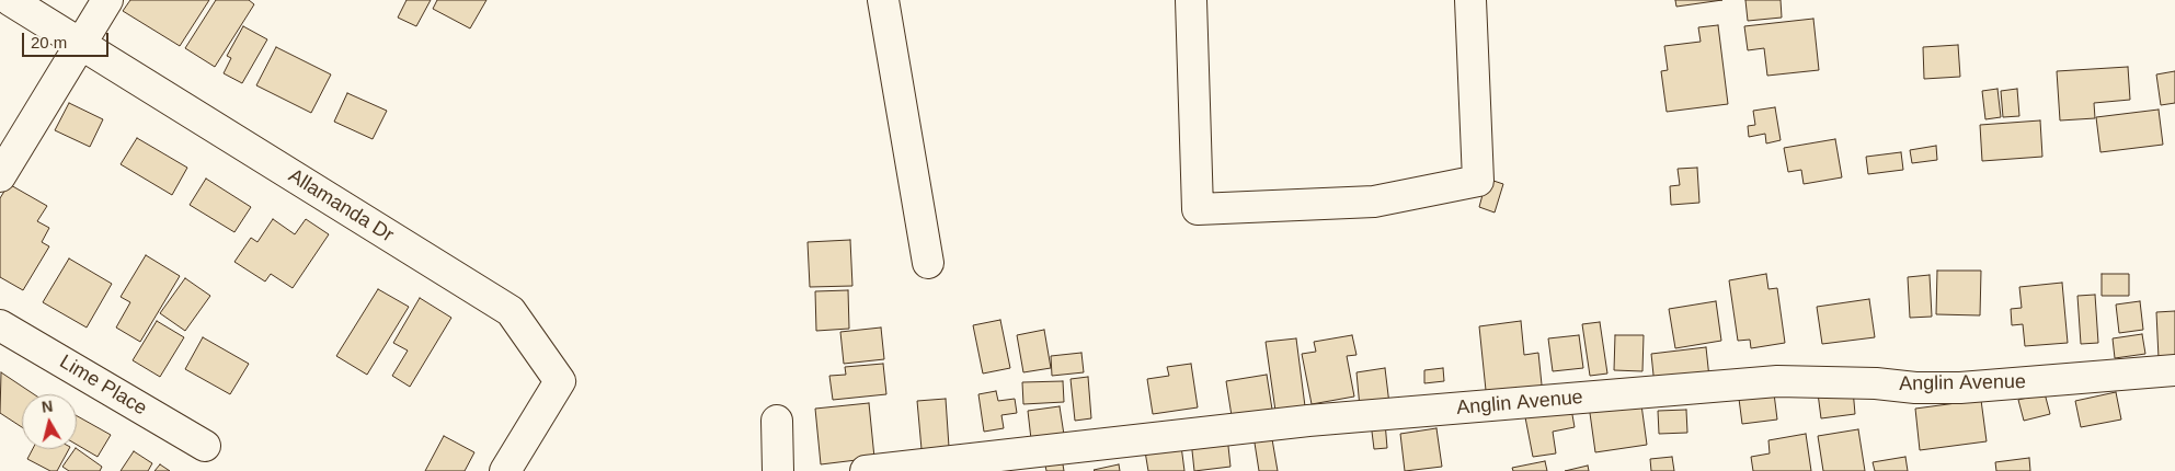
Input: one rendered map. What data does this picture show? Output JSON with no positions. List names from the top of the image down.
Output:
{
  "streets": {
    "street": ["Allamanda Dr", "Anglin Avenue", "Lime Place"]
  },
  "scale_bar": "20 m",
  "north": "top"
}
